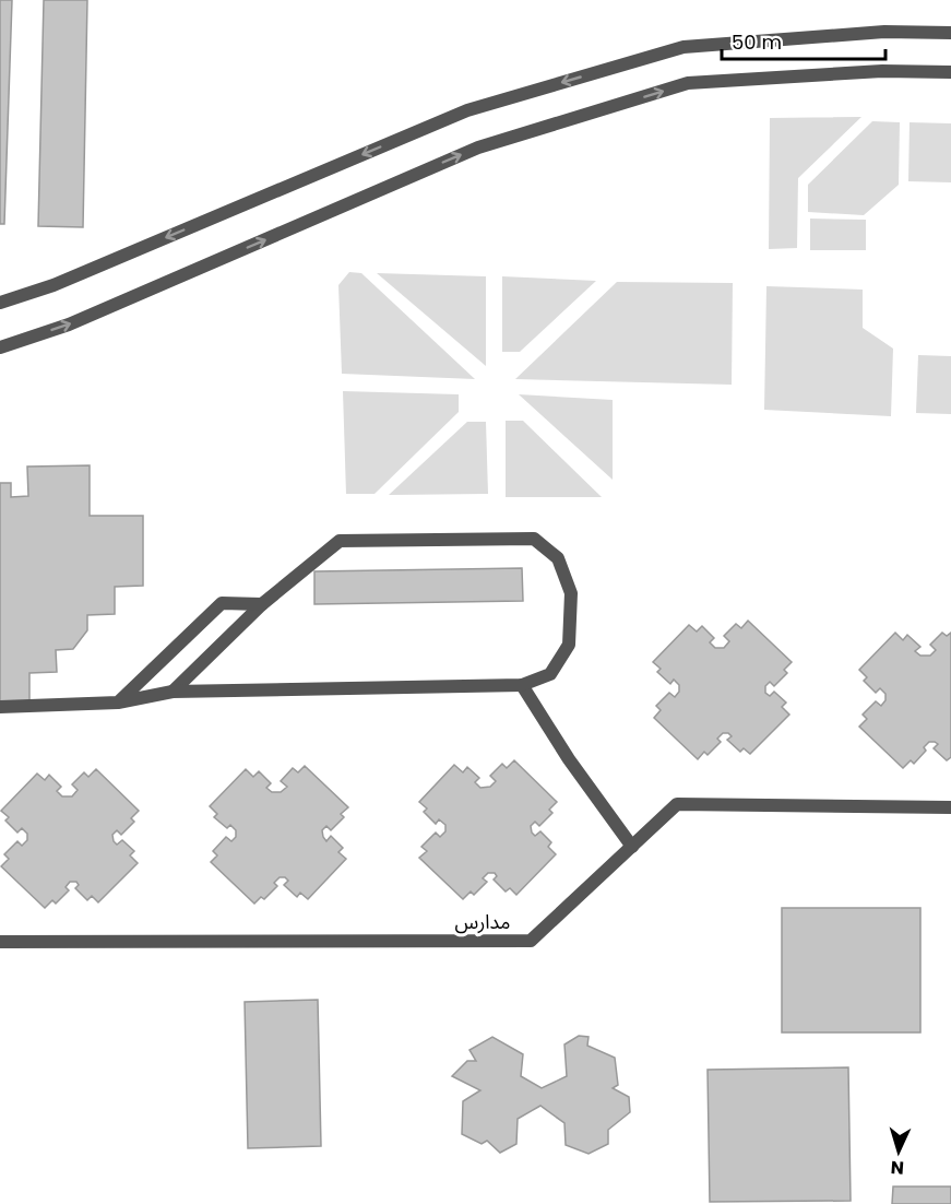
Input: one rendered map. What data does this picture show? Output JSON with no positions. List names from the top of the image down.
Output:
{
  "streets": {
    "street": ["مدارس"]
  },
  "scale_bar": "50 m",
  "north": "bottom"
}
